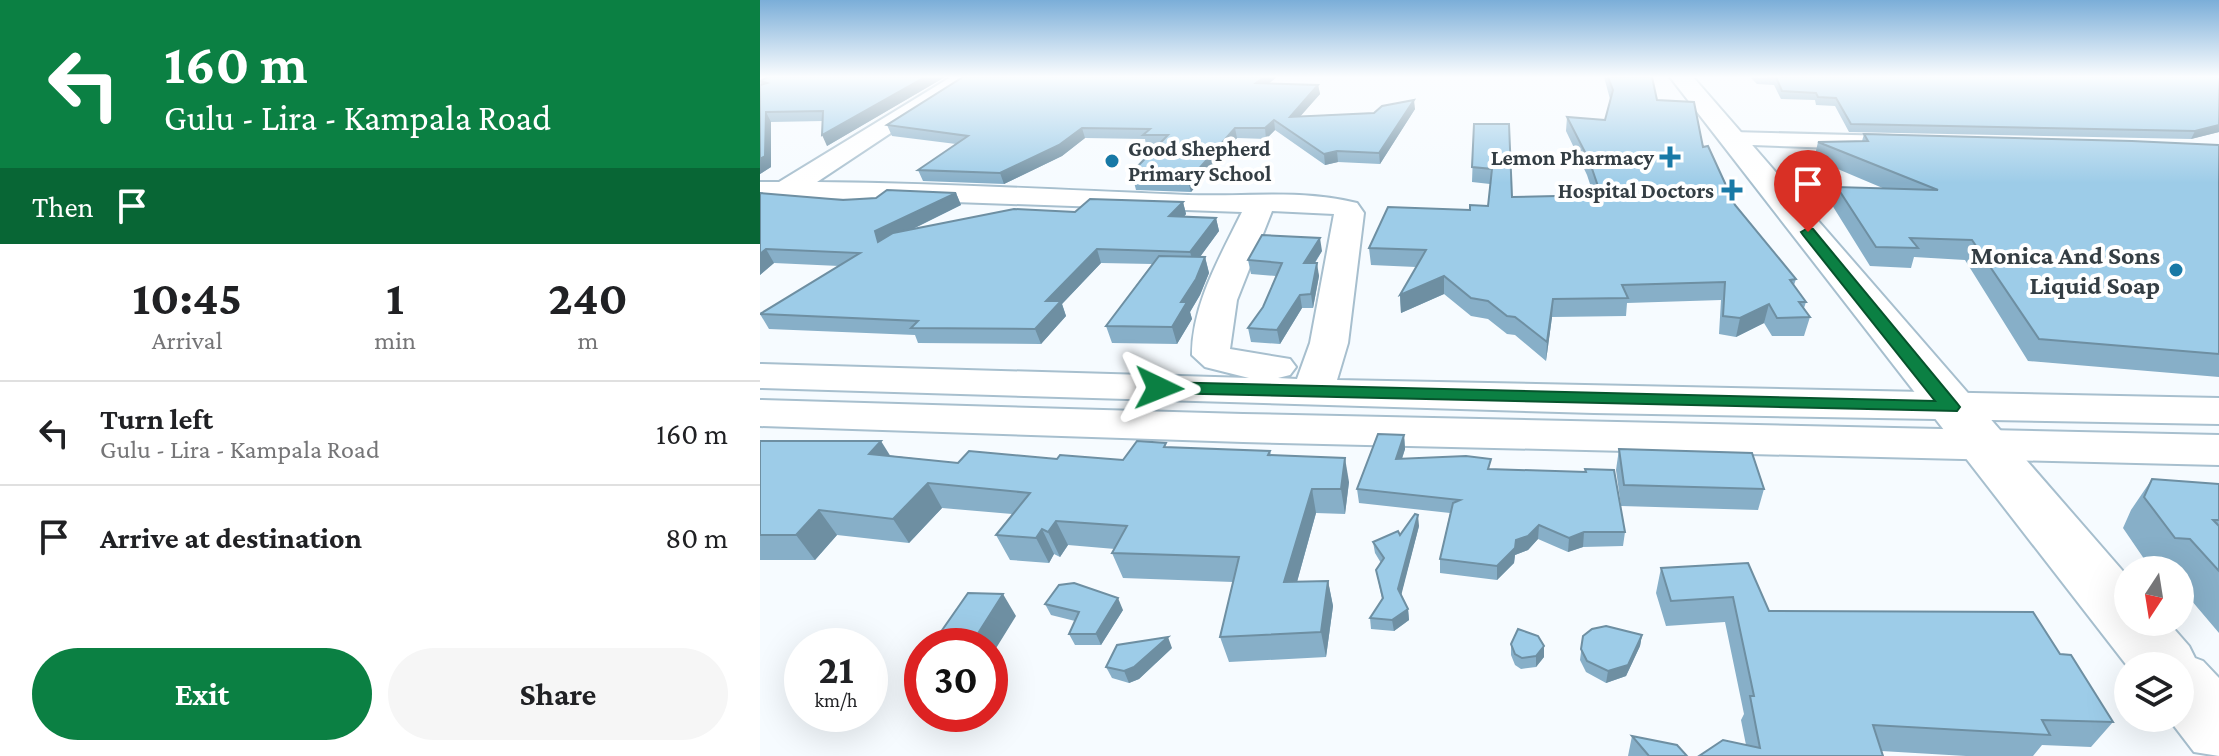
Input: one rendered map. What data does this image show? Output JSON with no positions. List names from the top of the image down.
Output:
{
  "places": {
    "health": ["Lemon Pharmacy", "Hospital Doctors"],
    "other": ["Good Shepherd Primary School", "Monica And Sons Liquid Soap"]
  },
  "north": "bottom",
  "page": {
    "turn": ["160 m", "Gulu - Lira - Kampala Road"],
    "then": "Then",
    "eta": [
      "10:45",
      "Arrival",
      "1",
      "min",
      "240",
      "m"
    ],
    "list": [
      {
        "name": "Turn left",
        "note": "Gulu - Lira - Kampala Road",
        "value": "160 m"
      },
      {
        "name": "Arrive at destination",
        "value": "80 m"
      }
    ],
    "speed": "21 km/h",
    "limit": "30",
    "buttons": ["Exit", "Share"]
  }
}
